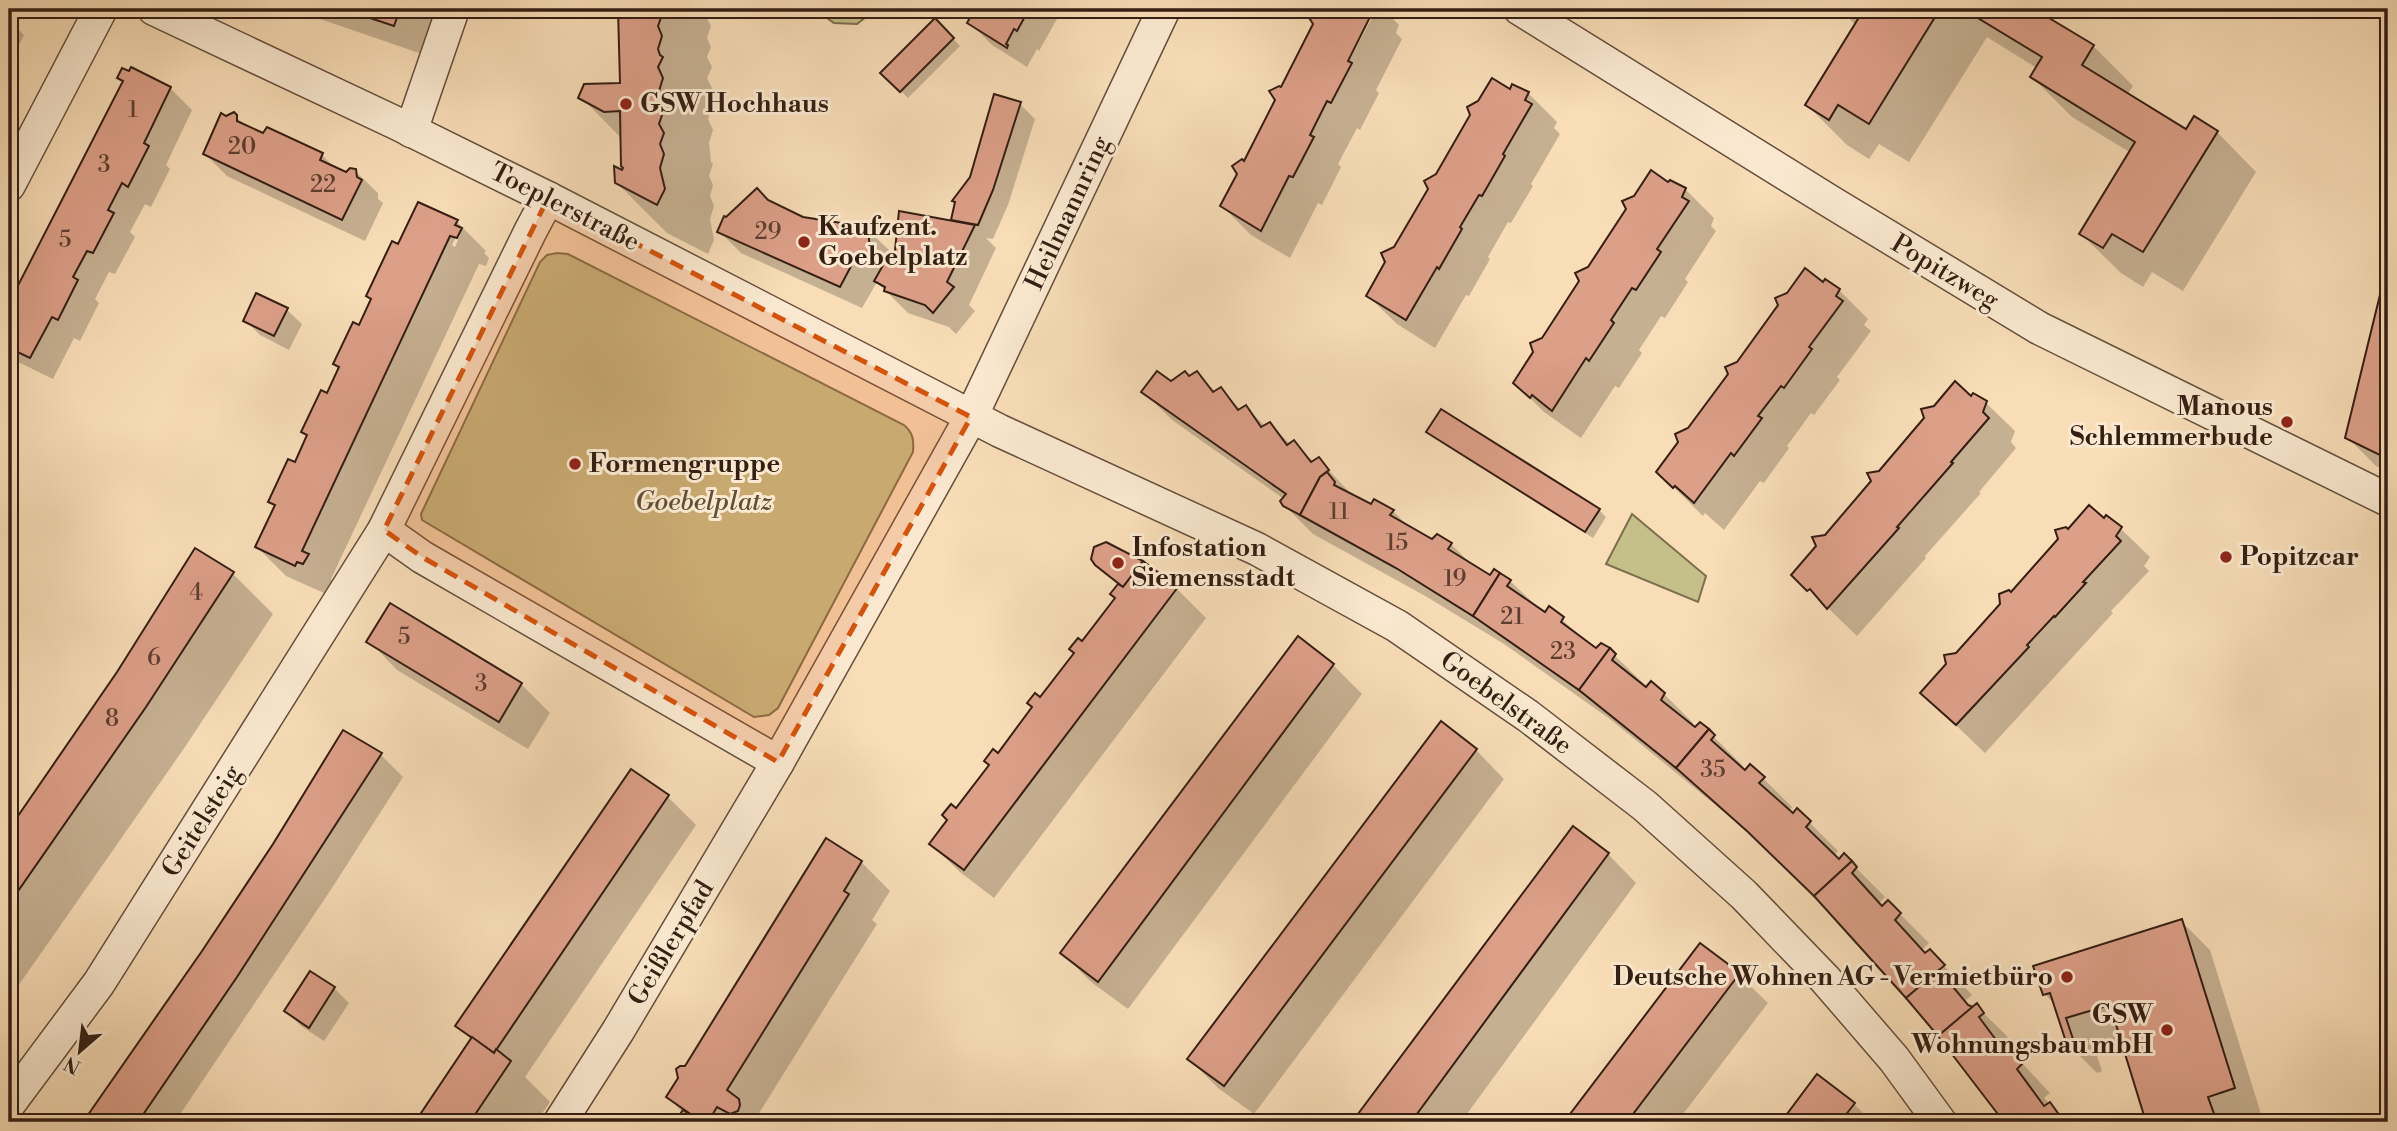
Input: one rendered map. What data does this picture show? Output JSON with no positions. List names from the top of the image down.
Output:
{
  "streets": {
    "street": [
      "Toeplerstraße",
      "Heilmannring",
      "Popitzweg",
      "Goebelstraße",
      "Geitelsteig",
      "Geißlerpfad"
    ]
  },
  "crossings": [
    ["Toeplerstraße", "Heilmannring"],
    ["Toeplerstraße", "Goebelstraße"],
    ["Heilmannring", "Goebelstraße"]
  ],
  "parks": ["Goebelplatz"],
  "places": [
    "GSW Hochhaus",
    "Kaufzent. Goebelplatz",
    "Manous Schlemmerbude",
    "Formengruppe",
    "Popitzcar",
    "Infostation Siemensstadt",
    "Deutsche Wohnen AG - Vermietbüro",
    "GSW Wohnungsbau mbH"
  ],
  "house_numbers": [
    "1",
    "20",
    "3",
    "22",
    "29",
    "5",
    "11",
    "15",
    "19",
    "4",
    "21",
    "5",
    "23",
    "6",
    "3",
    "8",
    "35"
  ],
  "north": "bottom left"
}
